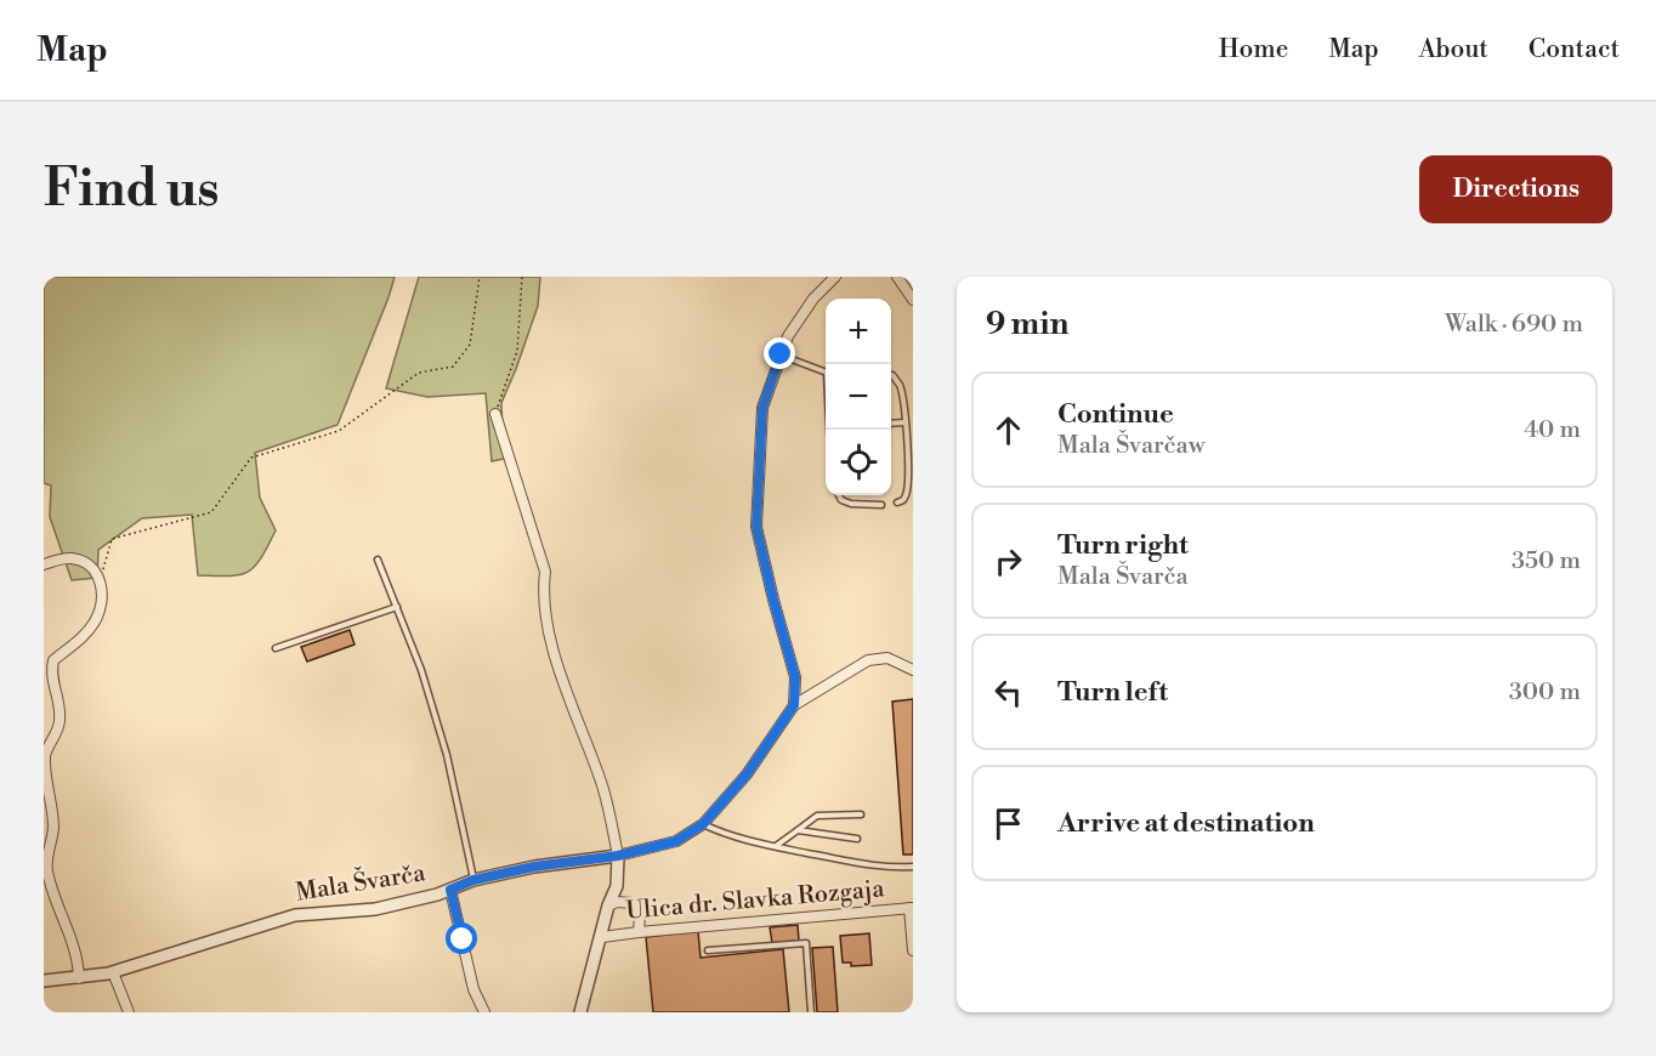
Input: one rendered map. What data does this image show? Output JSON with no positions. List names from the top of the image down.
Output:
{
  "streets": {
    "street": ["Mala Švarča", "Ulica dr. Slavka Rozgaja"]
  },
  "crossings": [
    ["Mala Švarča", "Ulica dr. Slavka Rozgaja"]
  ],
  "page": {
    "header": "Map",
    "nav": [
      "Home",
      "Map",
      "About",
      "Contact"
    ],
    "buttons": "Directions",
    "title": "Find us",
    "heading": ["9 min", "Walk · 690 m"],
    "map_buttons": ["+", "−"],
    "list": [
      ["Continue", "Mala Švarčaw", "40 m"],
      ["Turn right", "Mala Švarča", "350 m"],
      ["Turn left", "300 m"],
      "Arrive at destination"
    ]
  }
}
